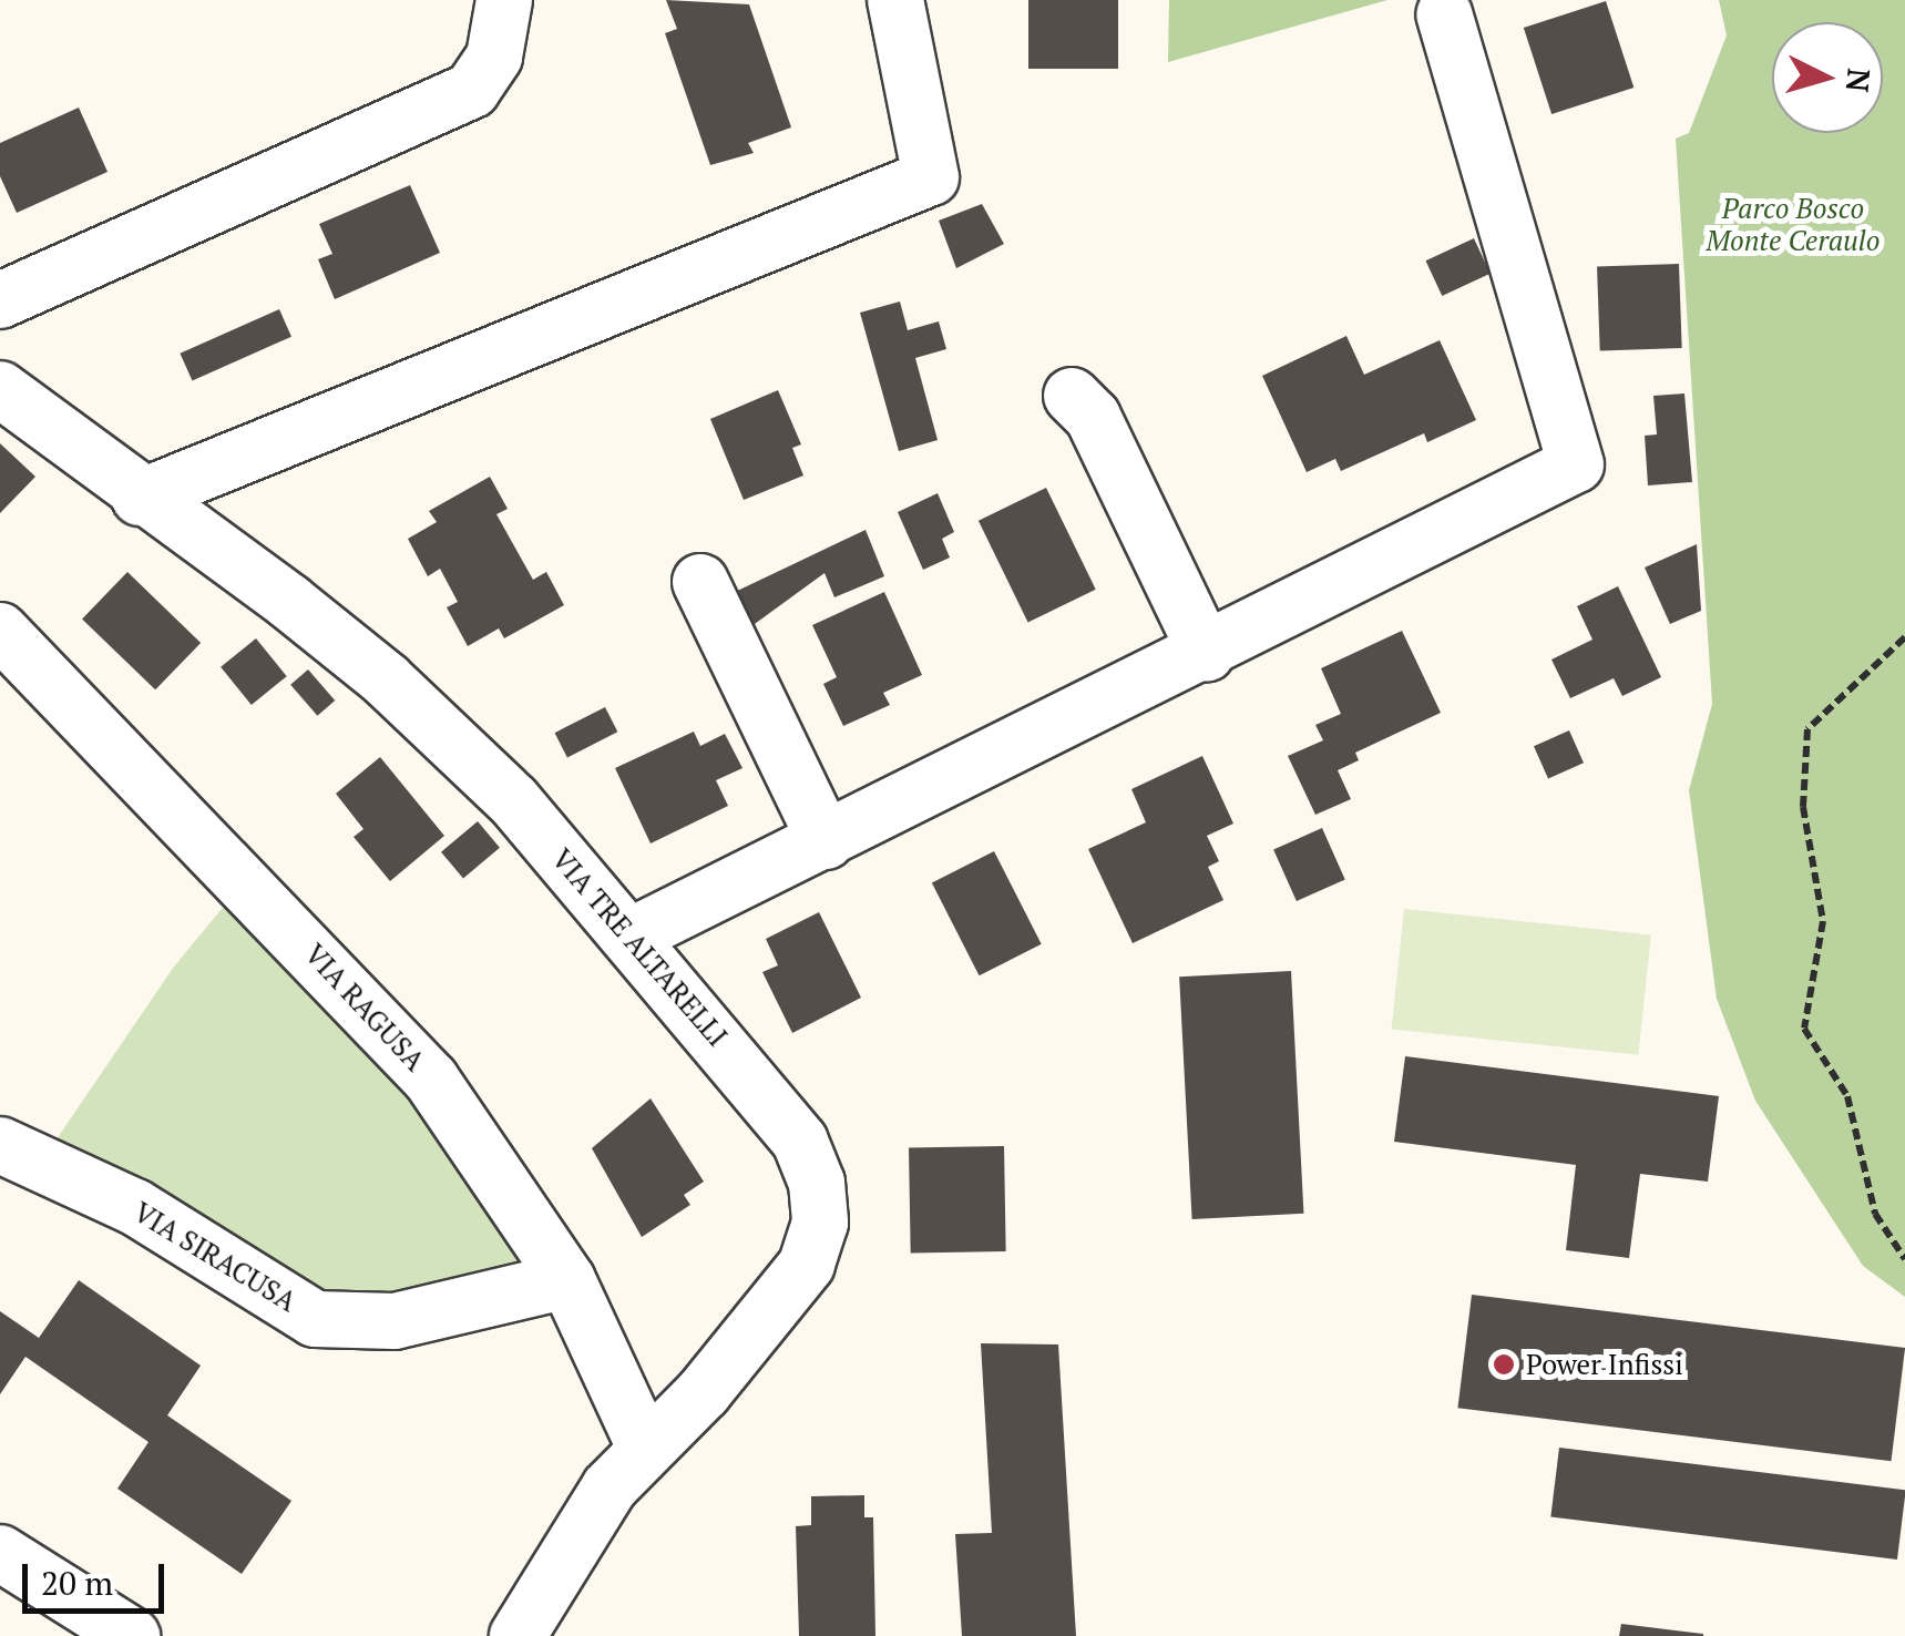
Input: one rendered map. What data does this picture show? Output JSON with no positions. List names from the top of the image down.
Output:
{
  "streets": {
    "street": ["VIA TRE ALTARELLI", "VIA RAGUSA", "VIA SIRACUSA"]
  },
  "crossings": [
    ["VIA TRE ALTARELLI", "VIA RAGUSA"],
    ["VIA RAGUSA", "VIA SIRACUSA"]
  ],
  "parks": ["Parco Bosco Monte Ceraulo"],
  "places": ["Power Infissi"],
  "scale_bar": "20 m",
  "north": "right"
}
